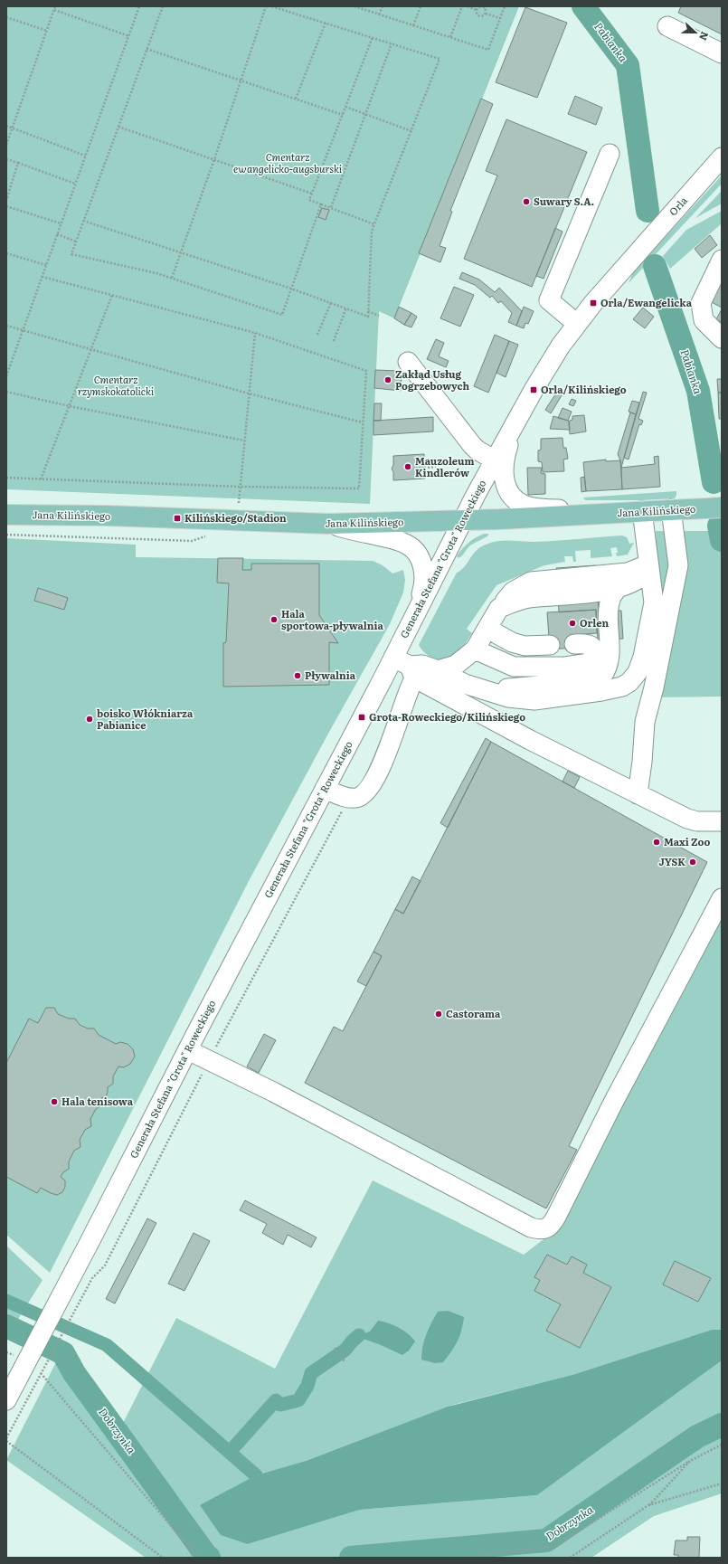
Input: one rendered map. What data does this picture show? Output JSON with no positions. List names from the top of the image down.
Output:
{
  "streets": {
    "main road": ["Jana Kilińskiego"],
    "street": ["Orla", "Generała Stefana \"Grota\" Roweckiego"]
  },
  "crossings": [
    ["Orla", "Generała Stefana \"Grota\" Roweckiego"],
    ["Jana Kilińskiego", "Generała Stefana \"Grota\" Roweckiego"]
  ],
  "water": ["Pabianka", "Dobrzynka"],
  "parks": ["Cmentarz ewangelicko-augsburski", "Cmentarz rzymskokatolicki"],
  "places": {
    "other": [
      "Suwary S.A.",
      "Zakłąd Usług Pogrzebowych",
      "Mauzoleum Kindlerów",
      "Hala sportowa-pływalnia",
      "Orlen",
      "Pływalnia",
      "boisko Włókniarza Pabianice",
      "Maxi Zoo",
      "JYSK",
      "Castorama",
      "Hala tenisowa"
    ],
    "transit": [
      "Orla/Ewangelicka",
      "Orla/Kilińskiego",
      "Kilińskiego/Stadion",
      "Grota-Roweckiego/Kilińskiego"
    ]
  },
  "north": "right"
}
